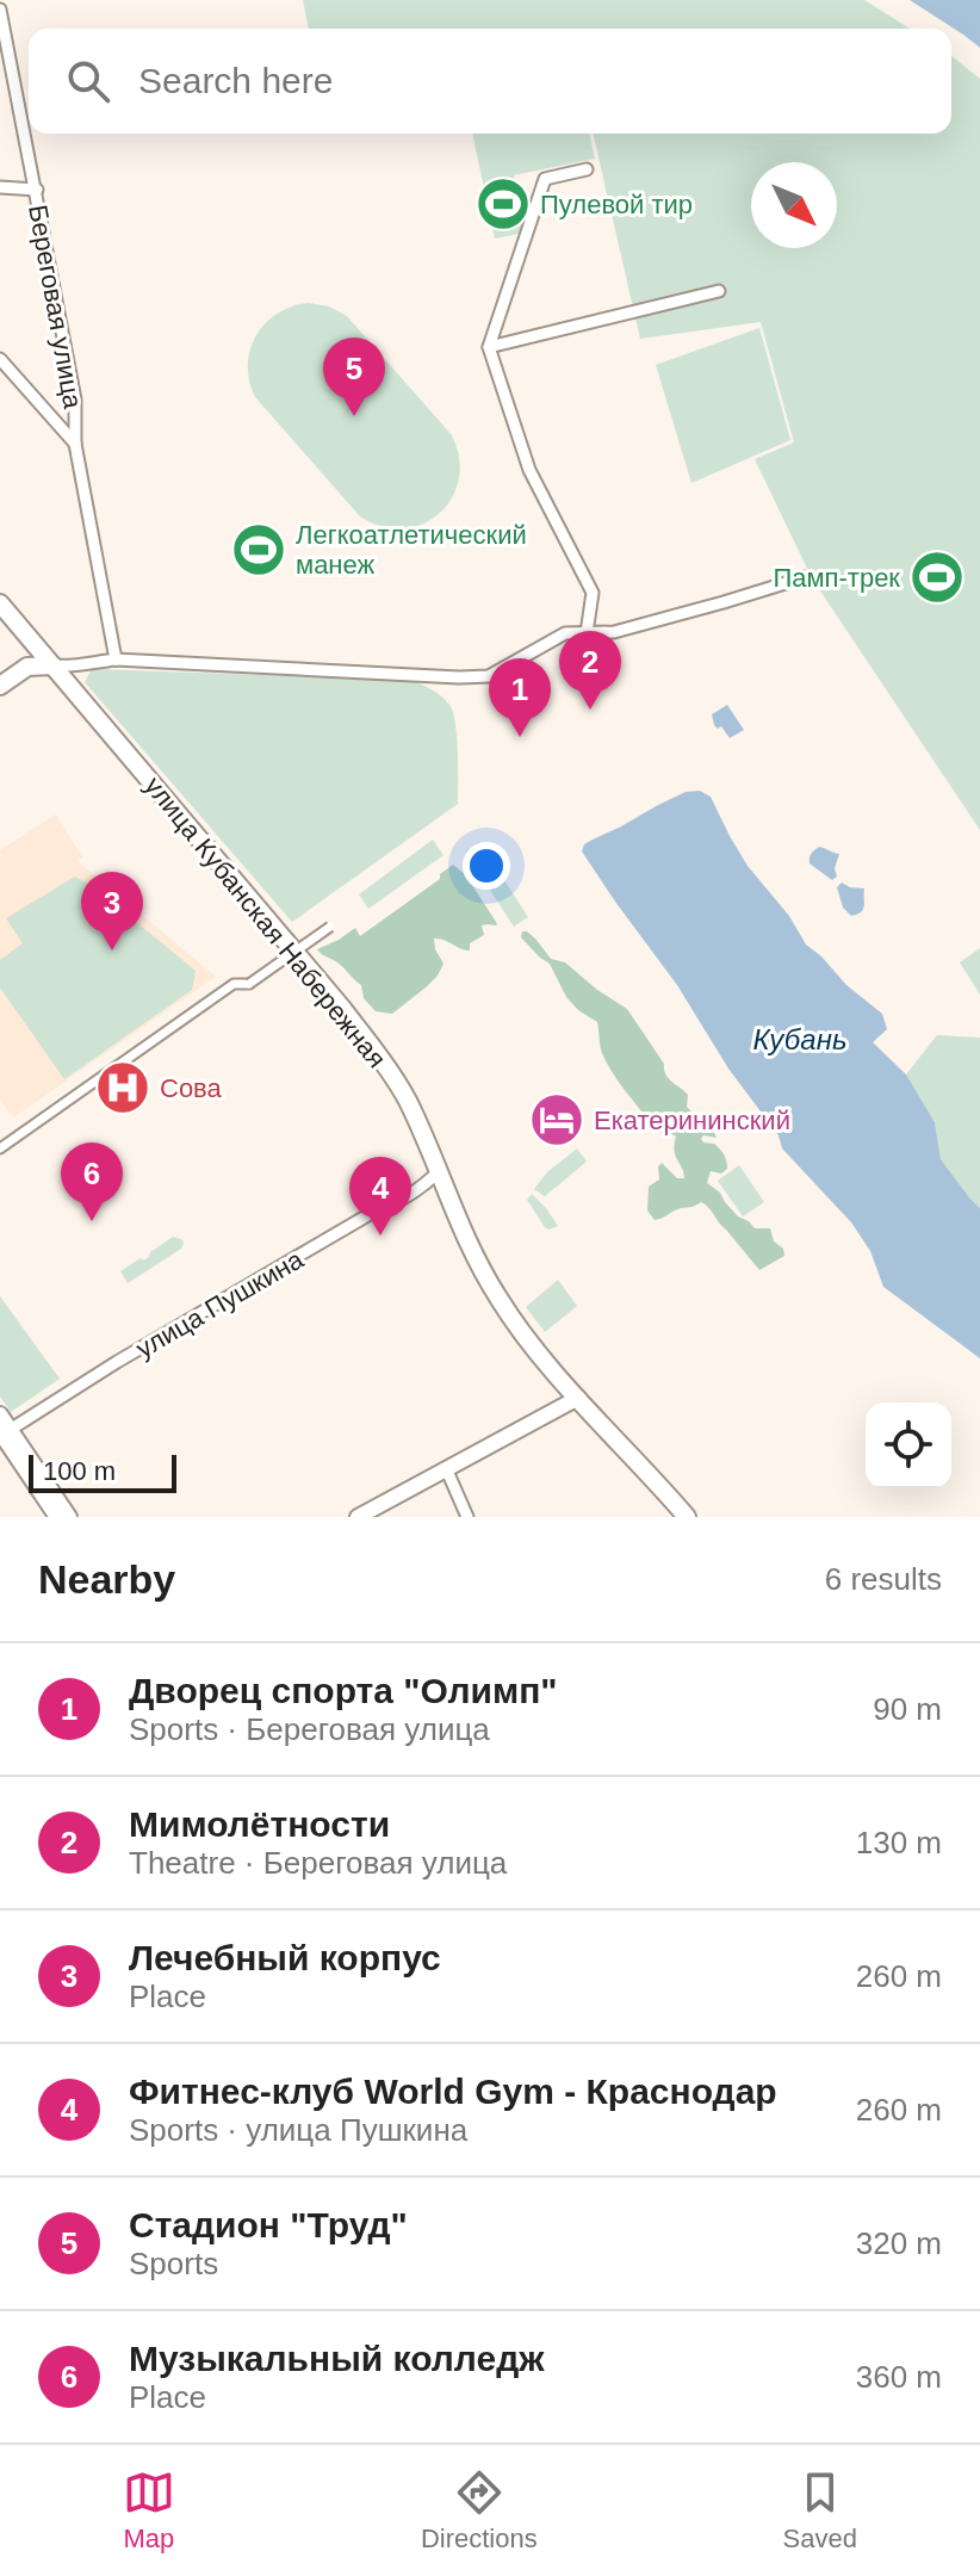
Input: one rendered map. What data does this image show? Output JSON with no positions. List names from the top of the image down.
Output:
{
  "streets": {
    "main road": ["улица Кубанская Набережная"],
    "street": ["Береговая улица", "улица Пушкина"]
  },
  "crossings": [
    ["улица Кубанская Набережная", "улица Пушкина"]
  ],
  "water": ["Кубань"],
  "places": {
    "sports": ["Пулевой тир", "Легкоатлетический манеж", "Памп-трек"],
    "hospital": ["Сова"],
    "hotel": ["Екатерининский"]
  },
  "scale_bar": "100 m",
  "north": "bottom right",
  "page": {
    "search": "Search here",
    "pins": [
      "5",
      "2",
      "1",
      "3",
      "6",
      "4"
    ],
    "scale": "100 m",
    "heading": ["Nearby", "6 results"],
    "list": [
      {
        "mark": "1",
        "name": "Дворец спорта \"Олимп\"",
        "note": "Sports · Береговая улица",
        "value": "90 m"
      },
      {
        "mark": "2",
        "name": "Мимолётности",
        "note": "Theatre · Береговая улица",
        "value": "130 m"
      },
      {
        "mark": "3",
        "name": "Лечебный корпус",
        "note": "Place",
        "value": "260 m"
      },
      {
        "mark": "4",
        "name": "Фитнес-клуб World Gym - Краснодар",
        "note": "Sports · улица Пушкина",
        "value": "260 m"
      },
      {
        "mark": "5",
        "name": "Стадион \"Труд\"",
        "note": "Sports",
        "value": "320 m"
      },
      {
        "mark": "6",
        "name": "Музыкальный колледж",
        "note": "Place",
        "value": "360 m"
      }
    ],
    "nav": ["Map", "Directions", "Saved"]
  }
}
